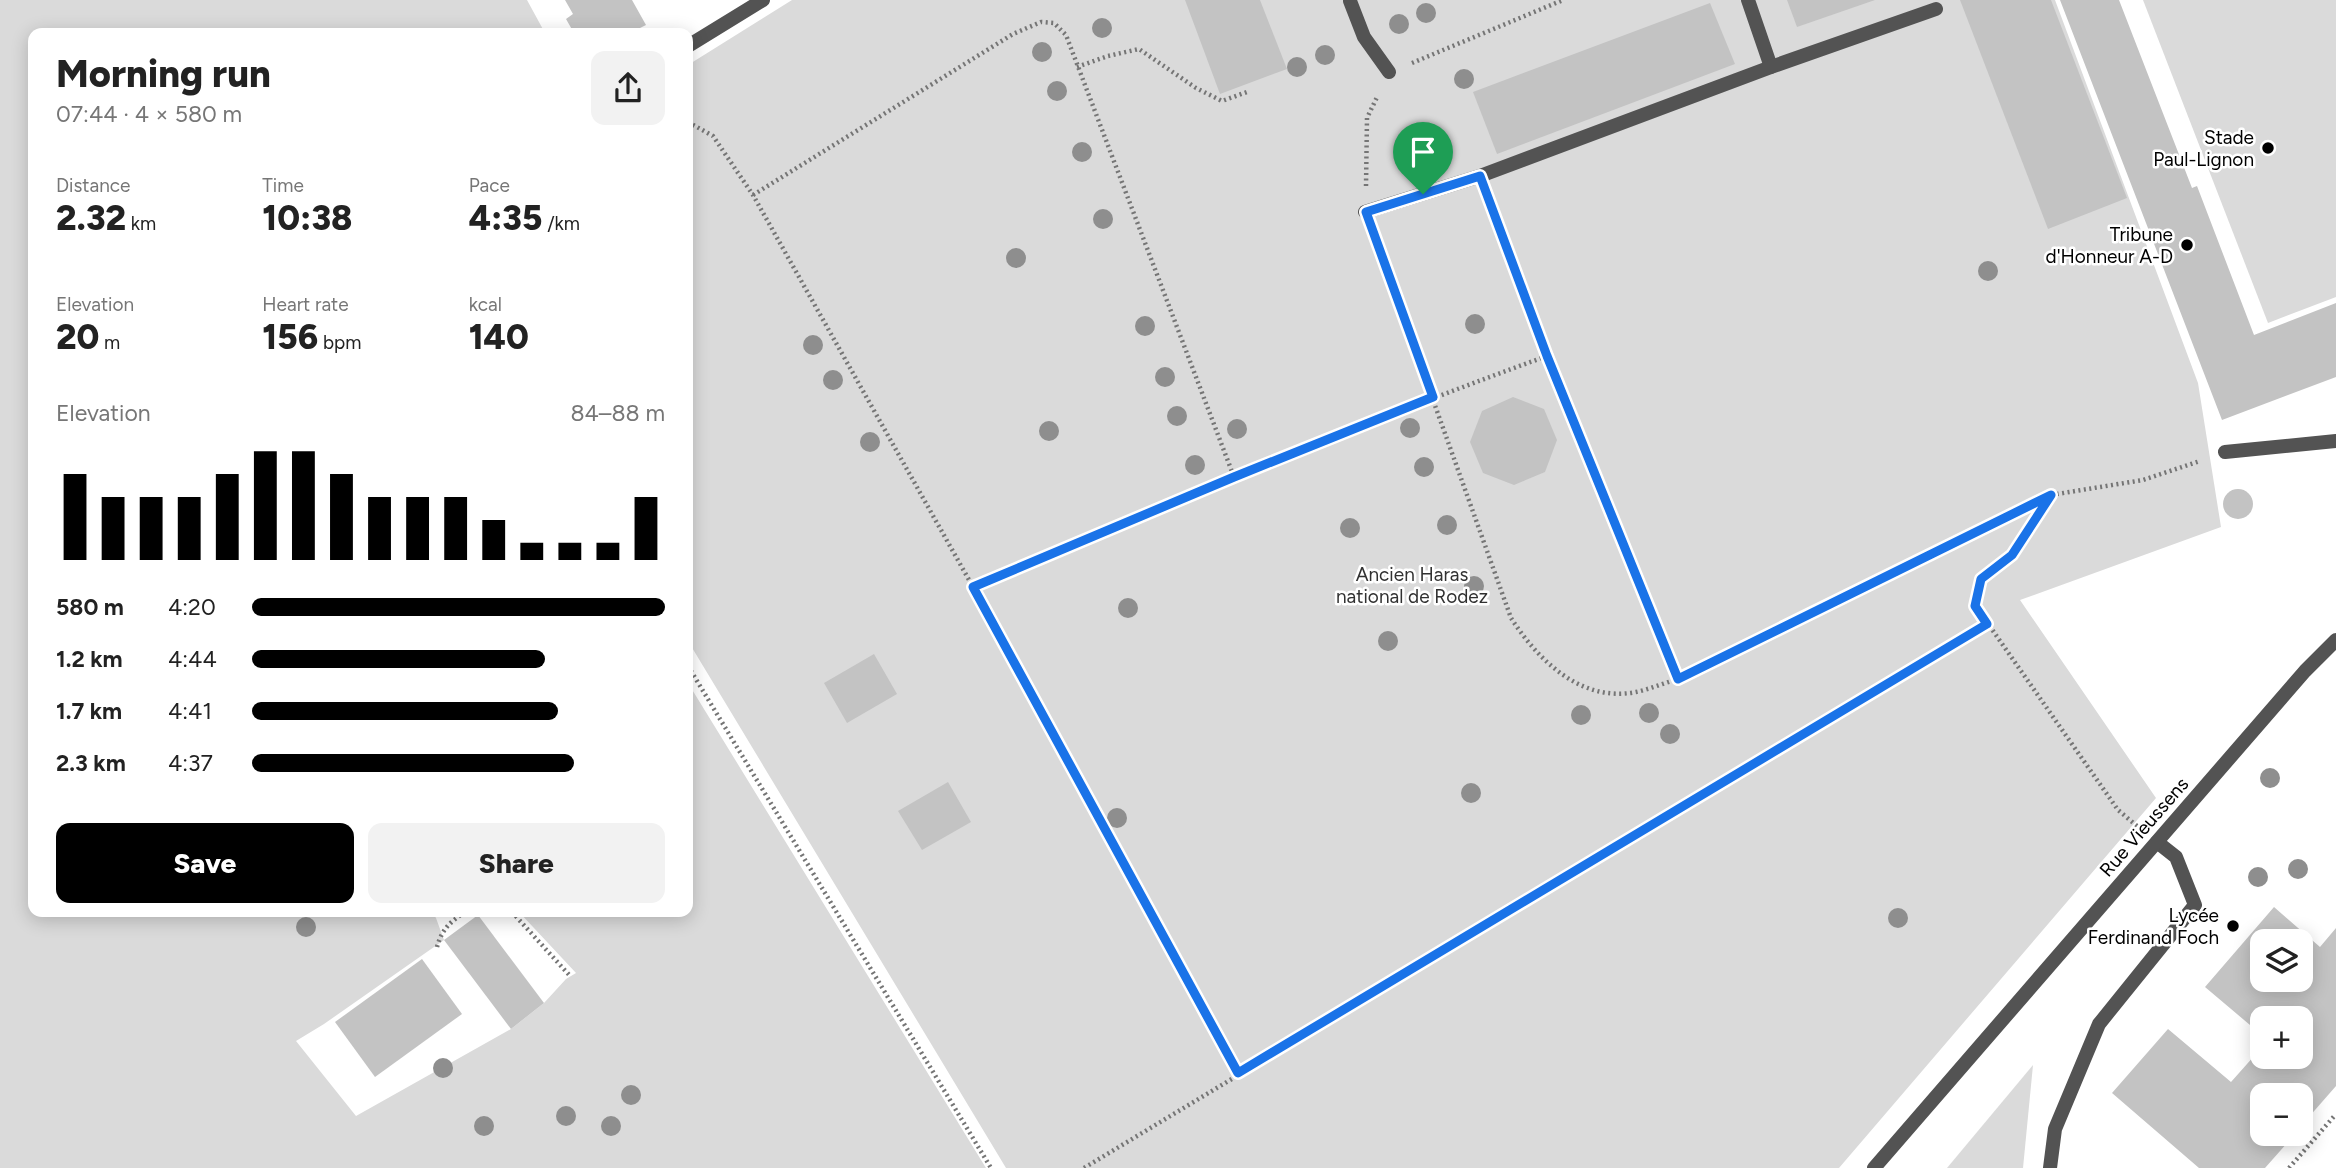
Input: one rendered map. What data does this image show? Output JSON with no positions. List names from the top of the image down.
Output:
{
  "streets": {
    "street": ["Rue Vieussens"]
  },
  "parks": ["Ancien Haras national de Rodez"],
  "places": ["Stade Paul-Lignon", "Tribune d'Honneur A-D", "Lycée Ferdinand Foch"],
  "page": {
    "heading": ["Morning run", "07:44 · 4 × 580 m"],
    "stats": [
      ["Distance", "2.32 km"],
      ["Time", "10:38"],
      ["Pace", "4:35 /km"],
      ["Elevation", "20 m"],
      ["Heart rate", "156 bpm"],
      ["kcal", "140"]
    ],
    "chart": ["Elevation", "84–88 m"],
    "list": [
      {
        "name": "580 m",
        "note": "4:20"
      },
      {
        "name": "1.2 km",
        "note": "4:44"
      },
      {
        "name": "1.7 km",
        "note": "4:41"
      },
      {
        "name": "2.3 km",
        "note": "4:37"
      }
    ],
    "buttons": ["Save", "Share"],
    "map_buttons": ["+", "−"]
  }
}
